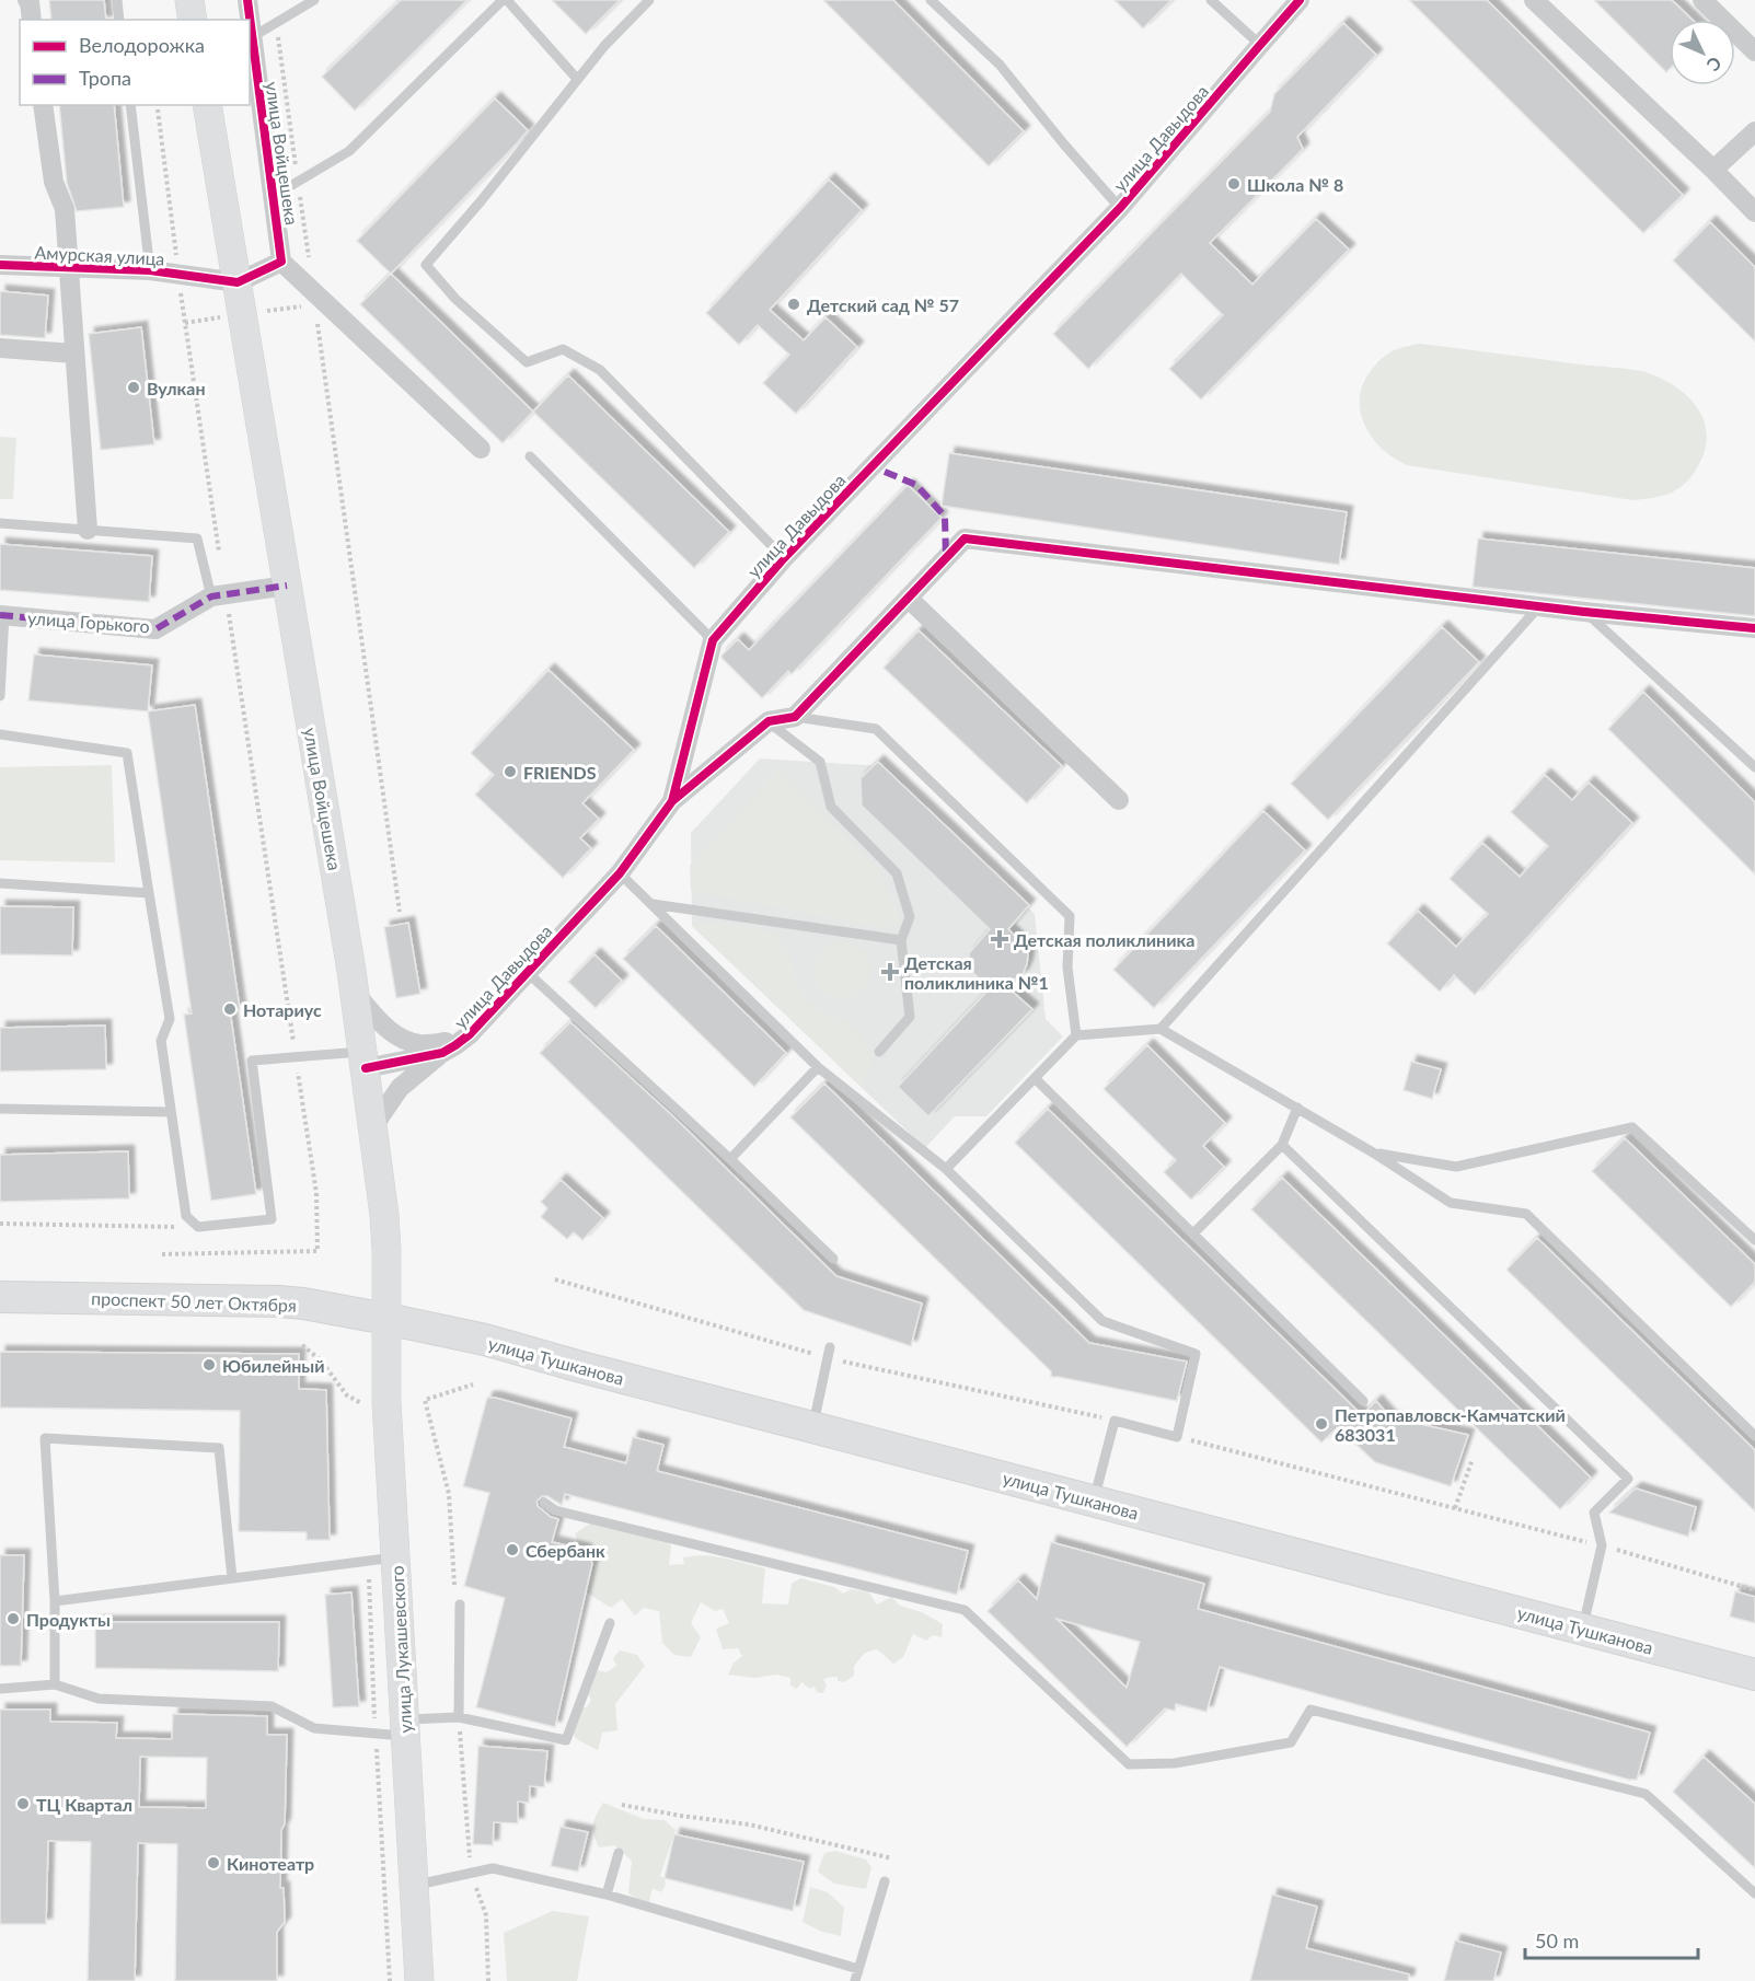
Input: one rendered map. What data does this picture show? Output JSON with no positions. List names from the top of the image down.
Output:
{
  "streets": {
    "main road": [
      "улица Войцешека",
      "проспект 50 лет Октября",
      "улица Тушканова",
      "улица Лукашевского"
    ],
    "street": ["улица Давыдова", "Амурская улица", "улица Горького"]
  },
  "crossings": [
    ["улица Давыдова", "улица Войцешека"],
    ["улица Войцешека", "Амурская улица"],
    ["улица Войцешека", "улица Горького"],
    ["улица Войцешека", "проспект 50 лет Октября"],
    ["улица Войцешека", "улица Тушканова"],
    ["улица Войцешека", "улица Лукашевского"],
    ["проспект 50 лет Октября", "улица Тушканова"],
    ["проспект 50 лет Октября", "улица Лукашевского"],
    ["улица Тушканова", "улица Лукашевского"]
  ],
  "places": {
    "other": [
      "Школа № 8",
      "Детский сад № 57",
      "Вулкан",
      "FRIENDS",
      "Нотариус",
      "Юбилейный",
      "Петропавловск-Камчатский 683031",
      "Сбербанк",
      "Продукты",
      "ТЦ Квартал",
      "Кинотеатр"
    ],
    "health": ["Детская поликлиника", "Детская поликлиника №1"]
  },
  "legend": ["Велодорожка", "Тропа"],
  "scale_bar": "50 m",
  "north": "bottom right"
}
